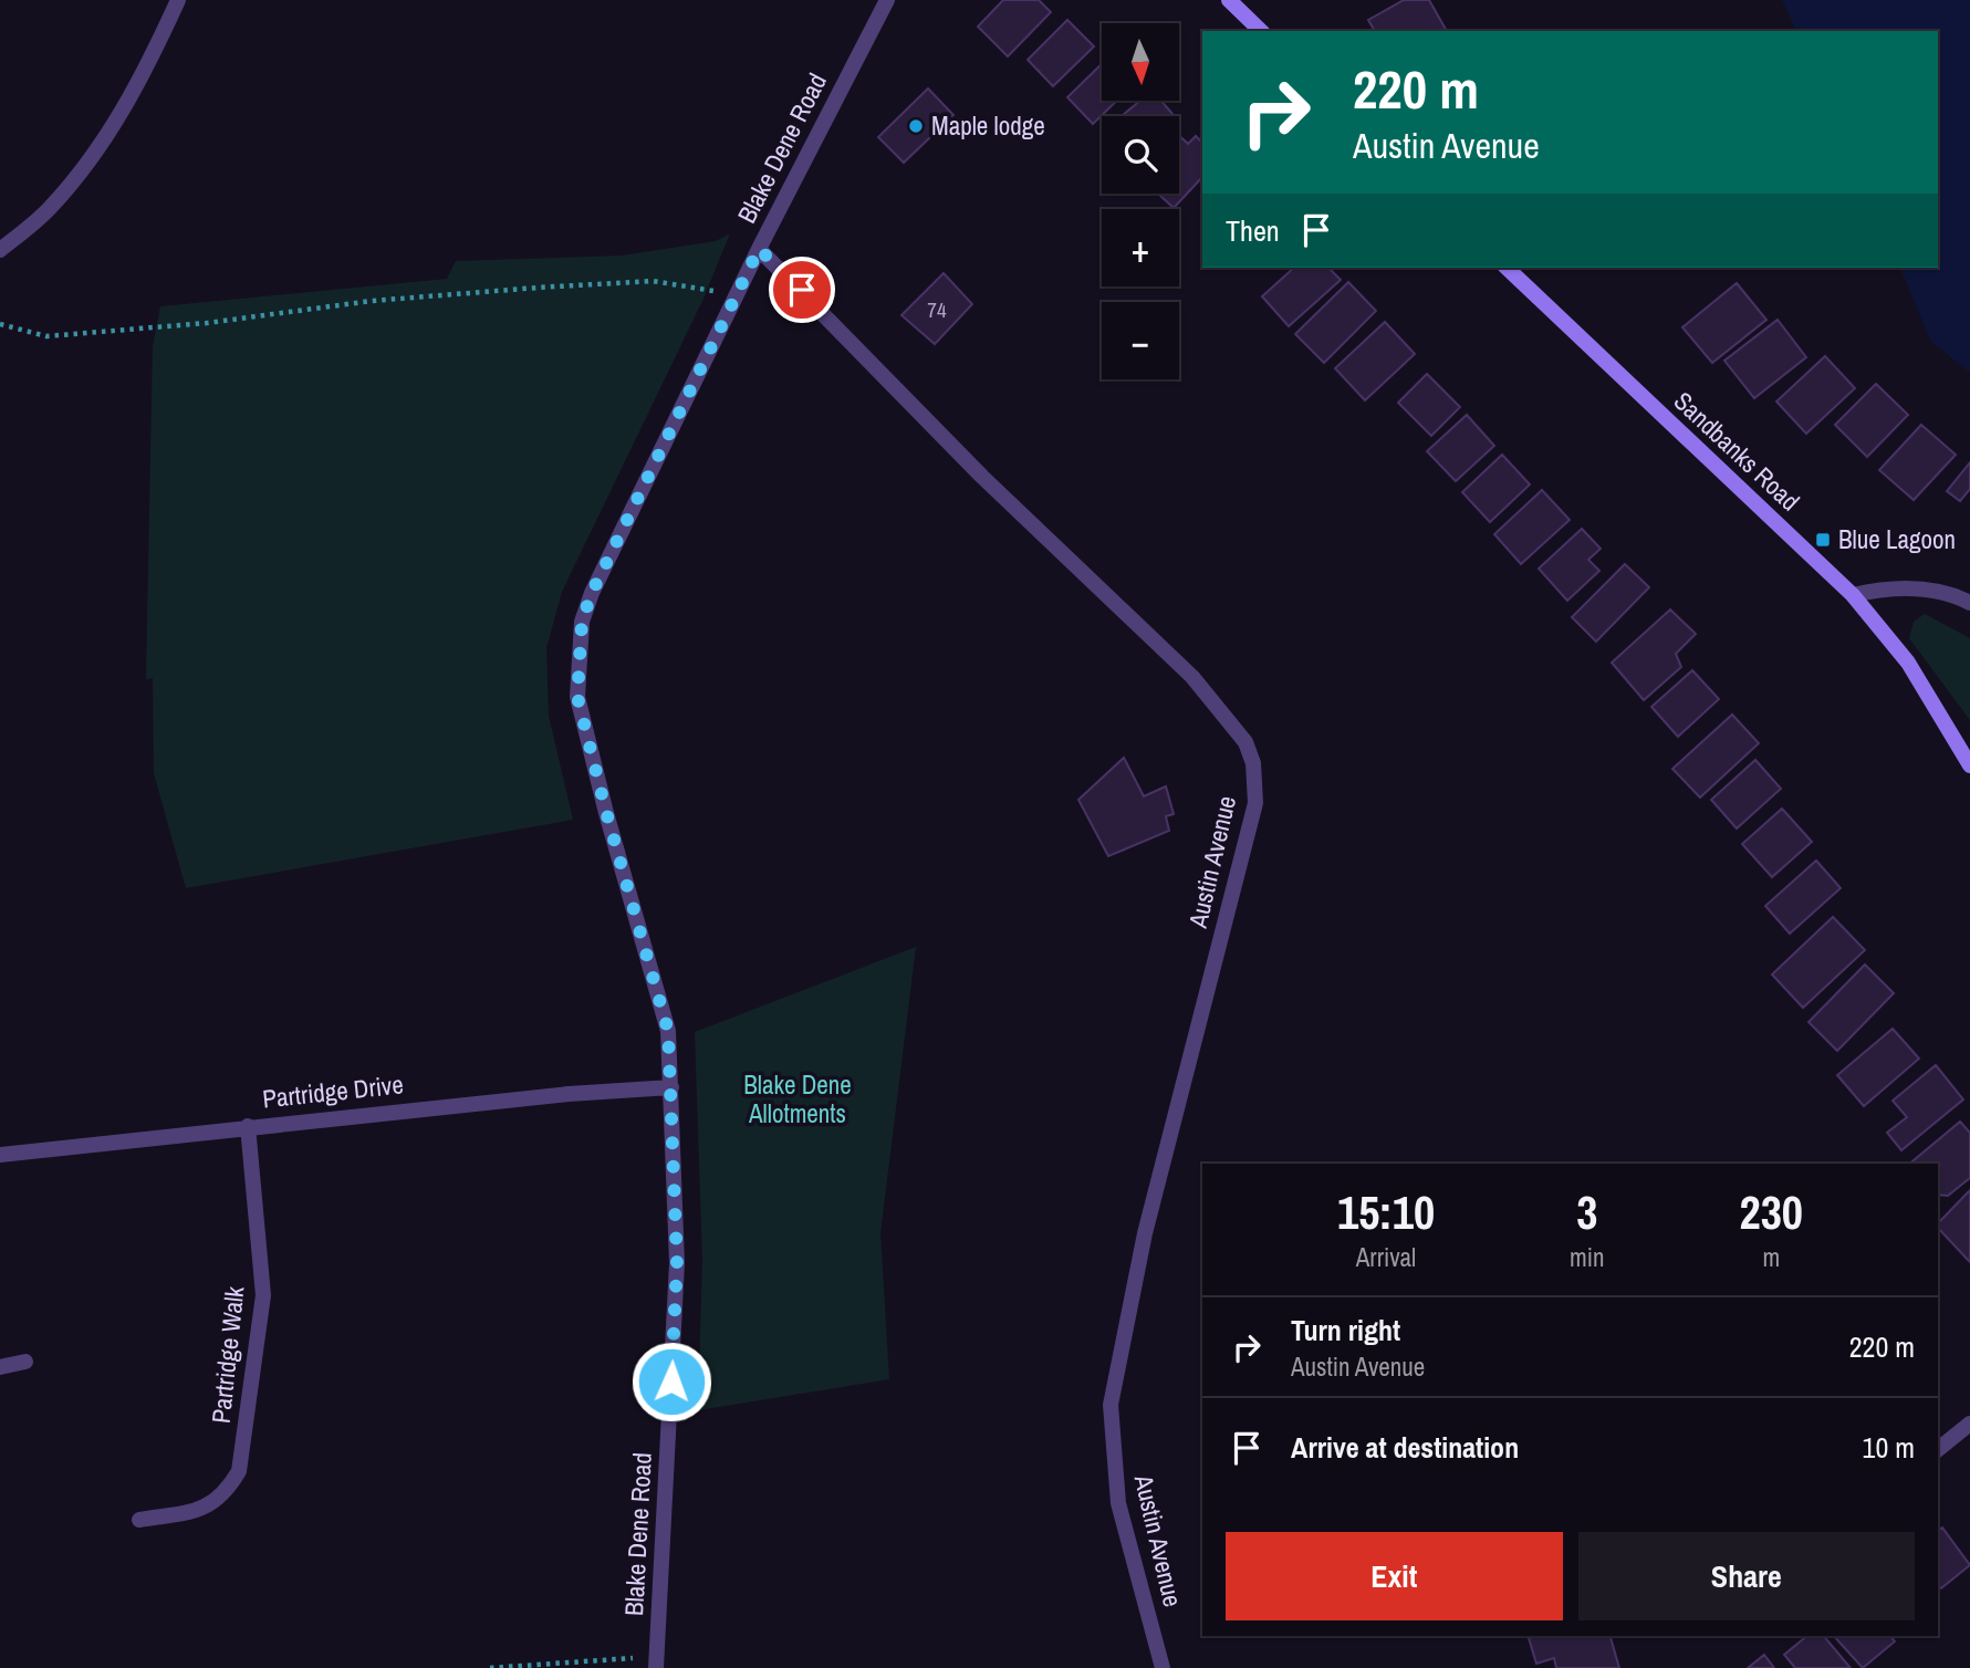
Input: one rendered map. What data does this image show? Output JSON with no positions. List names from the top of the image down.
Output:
{
  "streets": {
    "main road": ["Sandbanks Road"],
    "street": [
      "Blake Dene Road",
      "Austin Avenue",
      "Partridge Drive",
      "Partridge Walk"
    ]
  },
  "crossings": [
    ["Blake Dene Road", "Austin Avenue"],
    ["Blake Dene Road", "Partridge Drive"],
    ["Partridge Drive", "Partridge Walk"]
  ],
  "parks": ["Blake Dene Allotments"],
  "places": {
    "other": ["Maple lodge"],
    "transit": ["Blue Lagoon"]
  },
  "house_numbers": ["74"],
  "north": "bottom",
  "page": {
    "map_buttons": ["+", "−"],
    "turn": ["220 m", "Austin Avenue"],
    "then": "Then",
    "eta": [
      "15:10",
      "Arrival",
      "3",
      "min",
      "230",
      "m"
    ],
    "list": [
      {
        "name": "Turn right",
        "note": "Austin Avenue",
        "value": "220 m"
      },
      {
        "name": "Arrive at destination",
        "value": "10 m"
      }
    ],
    "buttons": ["Exit", "Share"]
  }
}
